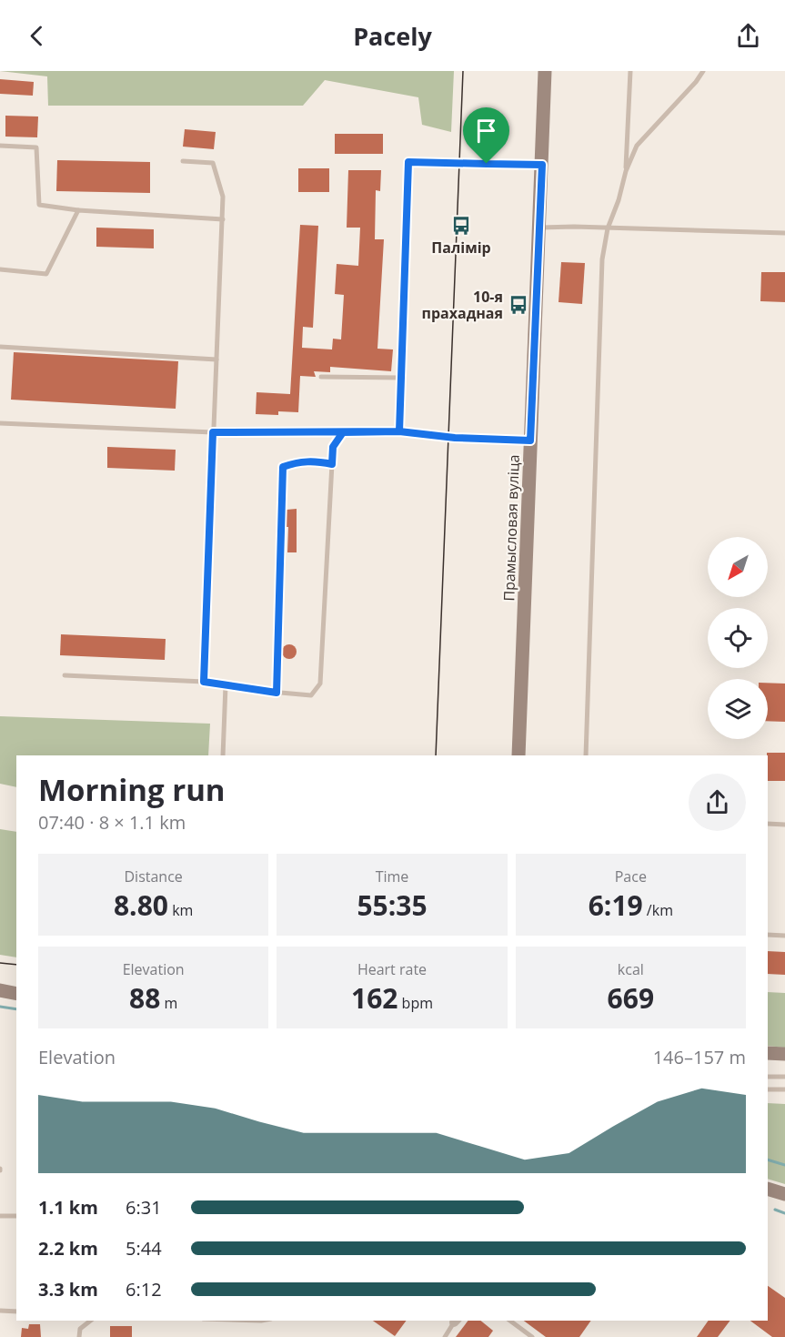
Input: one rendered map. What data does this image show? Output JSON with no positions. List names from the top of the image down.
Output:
{
  "streets": {
    "main road": ["Прамысловая вуліца"]
  },
  "places": {
    "bus stop": ["Палімір", "10-я прахадная"]
  },
  "north": "bottom left",
  "page": {
    "header": "Pacely",
    "heading": ["Morning run", "07:40 · 8 × 1.1 km"],
    "stats": [
      ["Distance", "8.80 km"],
      ["Time", "55:35"],
      ["Pace", "6:19 /km"],
      ["Elevation", "88 m"],
      ["Heart rate", "162 bpm"],
      ["kcal", "669"]
    ],
    "chart": ["Elevation", "146–157 m"],
    "list": [
      {
        "name": "1.1 km",
        "note": "6:31"
      },
      {
        "name": "2.2 km",
        "note": "5:44"
      },
      {
        "name": "3.3 km",
        "note": "6:12"
      }
    ]
  }
}
